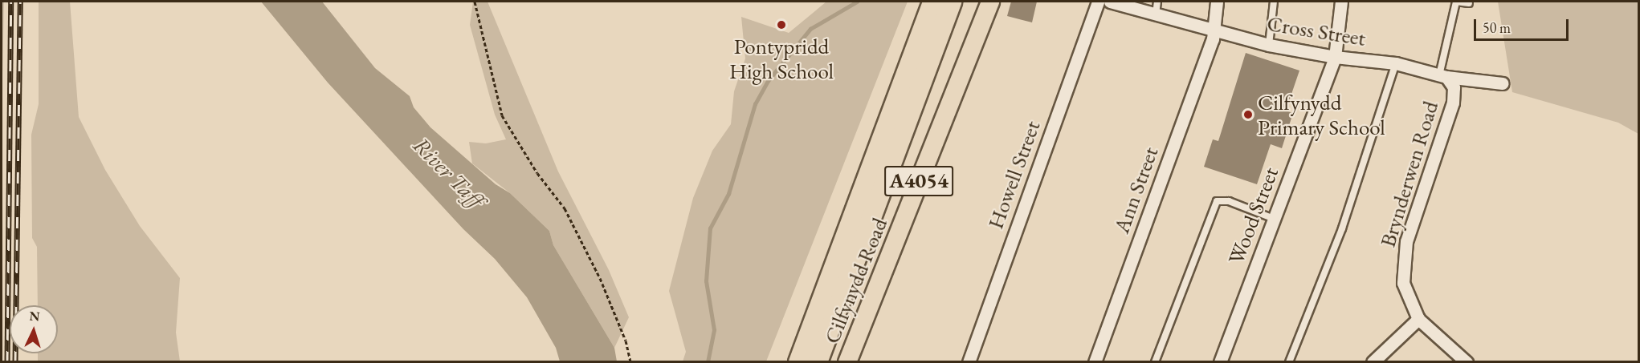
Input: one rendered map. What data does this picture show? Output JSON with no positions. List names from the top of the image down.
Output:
{
  "streets": {
    "main road": ["A4054", "Cilfynydd Road"],
    "street": [
      "Cross Street",
      "Brynderwen Road",
      "Howell Street",
      "Ann Street",
      "Wood Street"
    ]
  },
  "crossings": [
    ["Cross Street", "Brynderwen Road"],
    ["Cross Street", "Ann Street"],
    ["Cross Street", "Wood Street"]
  ],
  "water": ["River Taff"],
  "places": ["Pontypridd High School", "Cilfynydd Primary School"],
  "scale_bar": "50 m",
  "north": "top"
}
